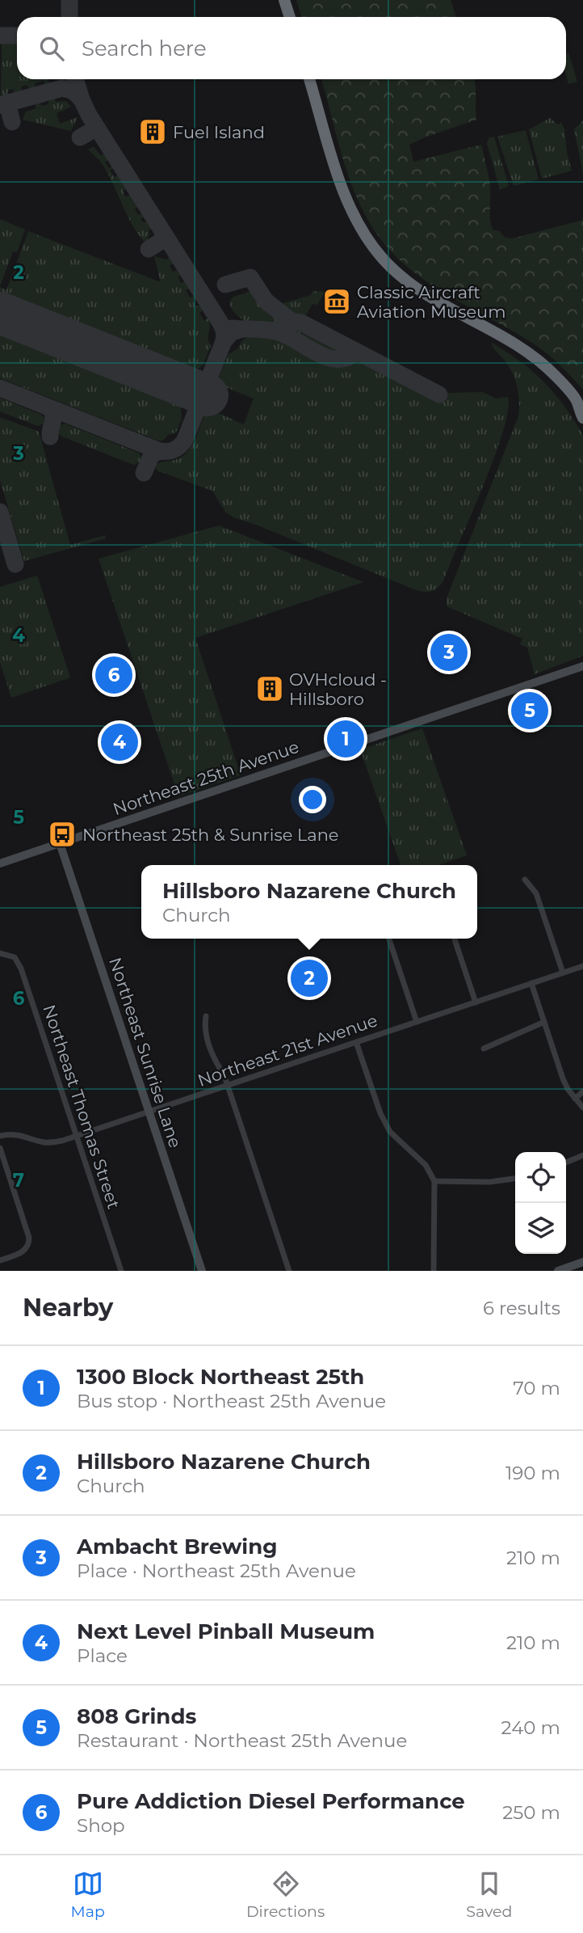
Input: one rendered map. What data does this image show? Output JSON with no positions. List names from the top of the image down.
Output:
{
  "streets": {
    "main road": ["Northeast 25th Avenue", "Northeast Sunrise Lane"],
    "street": ["Northeast 21st Avenue", "Northeast Thomas Street"]
  },
  "crossings": [
    ["Northeast 25th Avenue", "Northeast Sunrise Lane"],
    ["Northeast 21st Avenue", "Northeast Sunrise Lane"],
    ["Northeast 21st Avenue", "Northeast Thomas Street"]
  ],
  "places": {
    "building": ["Fuel Island", "OVHcloud - Hillsboro"],
    "museum": ["Classic Aircraft Aviation Museum"],
    "bus stop": ["Northeast 25th & Sunrise Lane"]
  },
  "page": {
    "search": "Search here",
    "pins": [
      "3",
      "6",
      "5",
      "1",
      "4",
      "2"
    ],
    "popup": ["Hillsboro Nazarene Church", "Church"],
    "heading": ["Nearby", "6 results"],
    "list": [
      {
        "mark": "1",
        "name": "1300 Block Northeast 25th",
        "note": "Bus stop · Northeast 25th Avenue",
        "value": "70 m"
      },
      {
        "mark": "2",
        "name": "Hillsboro Nazarene Church",
        "note": "Church",
        "value": "190 m"
      },
      {
        "mark": "3",
        "name": "Ambacht Brewing",
        "note": "Place · Northeast 25th Avenue",
        "value": "210 m"
      },
      {
        "mark": "4",
        "name": "Next Level Pinball Museum",
        "note": "Place",
        "value": "210 m"
      },
      {
        "mark": "5",
        "name": "808 Grinds",
        "note": "Restaurant · Northeast 25th Avenue",
        "value": "240 m"
      },
      {
        "mark": "6",
        "name": "Pure Addiction Diesel Performance",
        "note": "Shop",
        "value": "250 m"
      }
    ],
    "nav": ["Map", "Directions", "Saved"]
  },
  "grid": {
    "rows": [
      "2",
      "3",
      "4",
      "5",
      "6",
      "7"
    ]
  }
}
